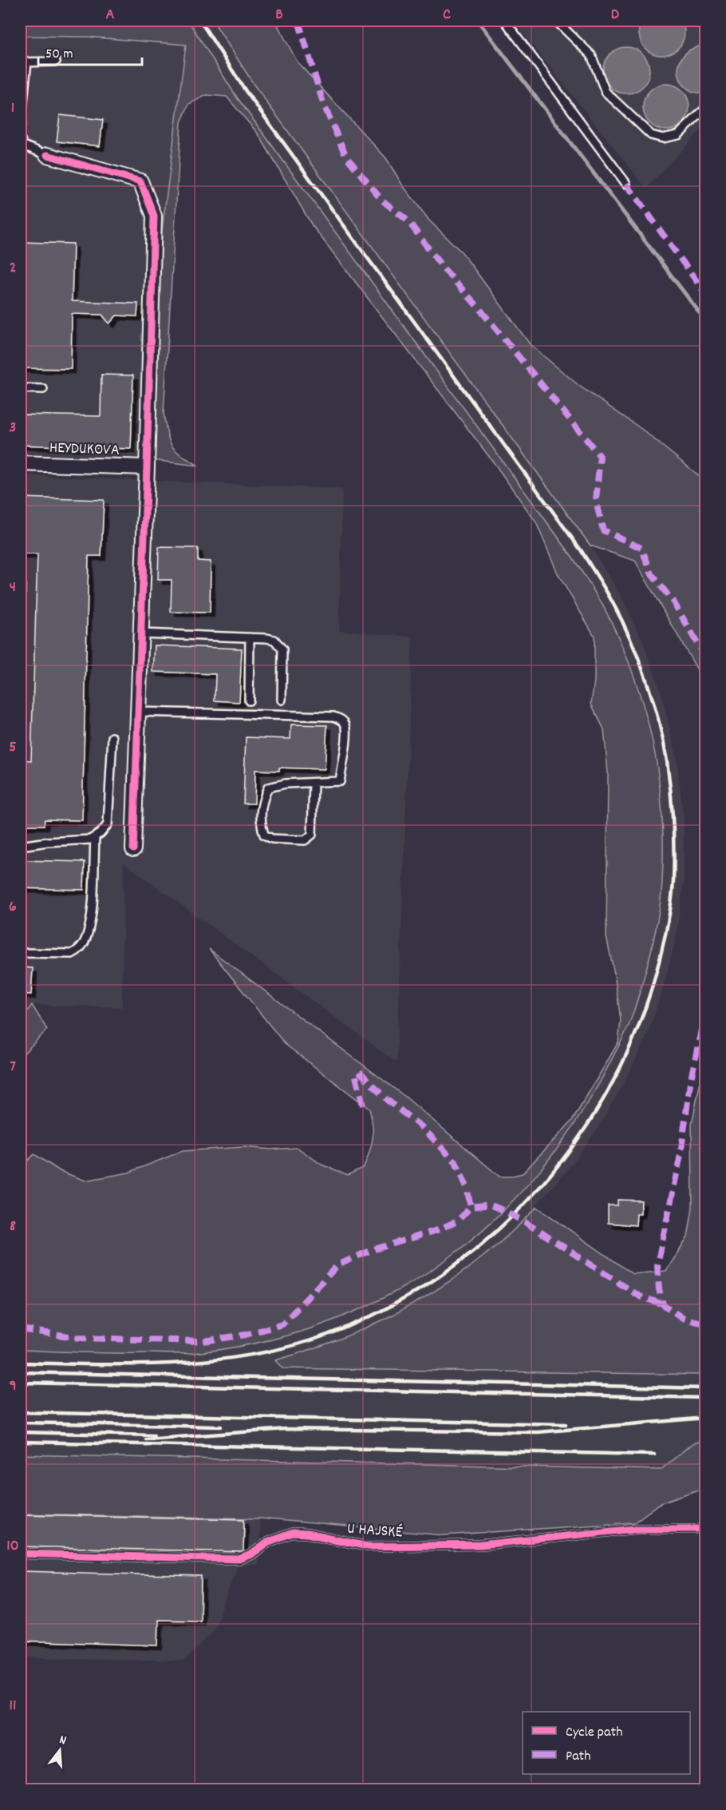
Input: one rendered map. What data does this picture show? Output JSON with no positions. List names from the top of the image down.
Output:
{
  "streets": {
    "street": ["HEYDUKOVA"],
    "lane": ["U HAJSKÉ"]
  },
  "legend": ["Cycle path", "Path"],
  "scale_bar": "50 m",
  "north": "top",
  "grid": {
    "columns": [
      "A",
      "B",
      "C",
      "D"
    ],
    "rows": [
      "1",
      "2",
      "3",
      "4",
      "5",
      "6",
      "7",
      "8",
      "9",
      "10",
      "11"
    ]
  }
}
